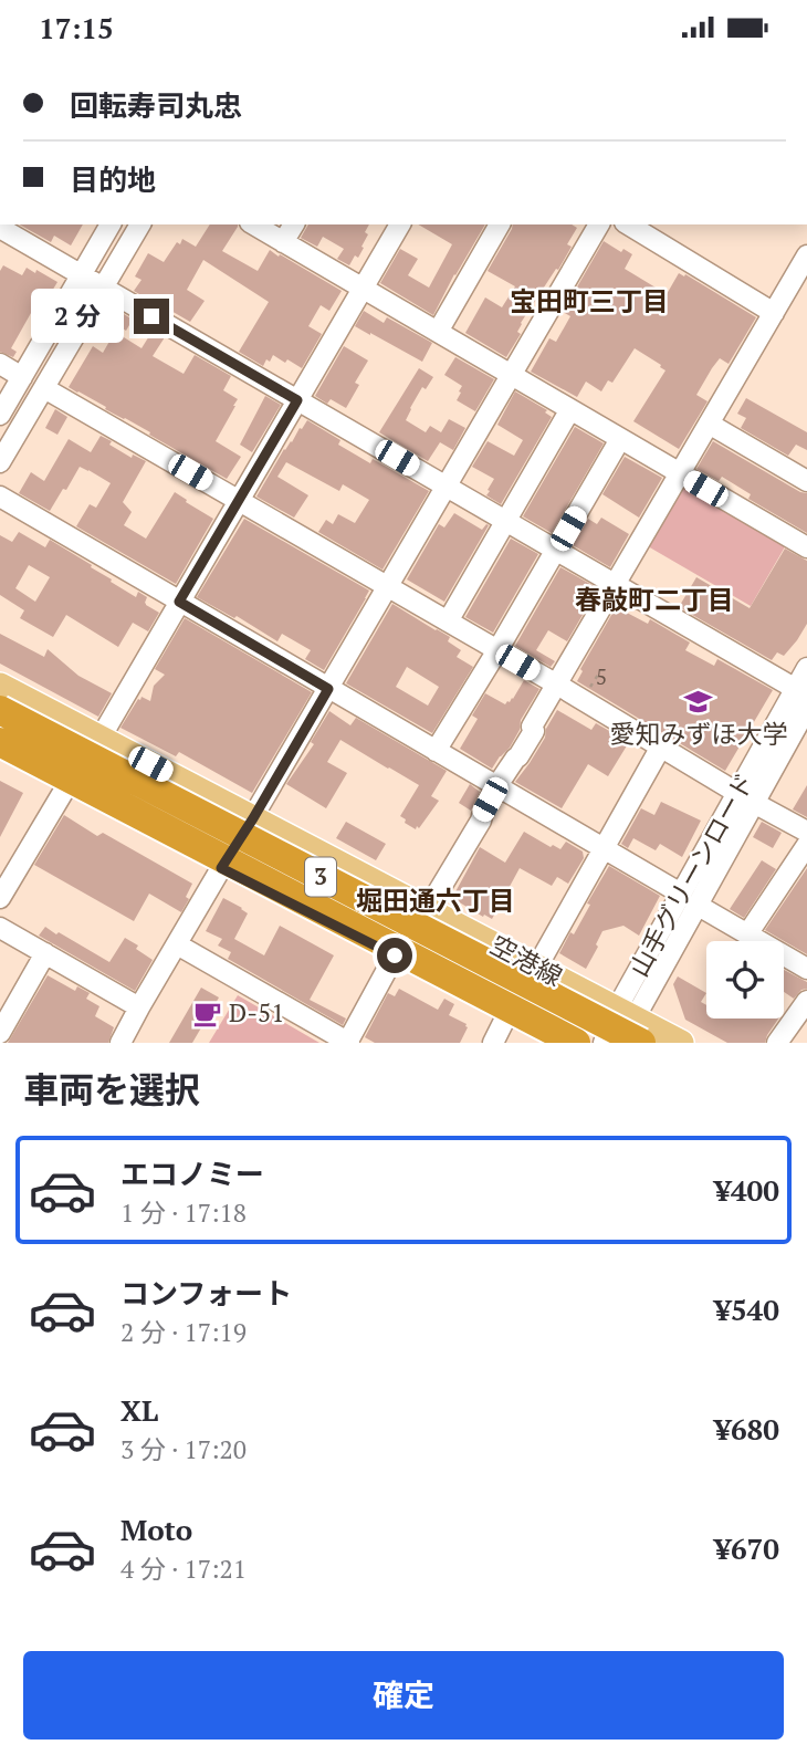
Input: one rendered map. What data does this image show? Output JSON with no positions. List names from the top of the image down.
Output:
{
  "streets": {
    "highway": ["3"],
    "main road": ["空港線"],
    "street": ["山手グリーンロード"]
  },
  "crossings": [
    ["山手グリーンロード", "3"],
    ["山手グリーンロード", "空港線"],
    ["3", "空港線"]
  ],
  "districts": ["宝田町三丁目", "春敲町二丁目", "堀田通六丁目"],
  "places": {
    "school or university": ["愛知みずほ大学"],
    "cafe": ["D-51"]
  },
  "house_numbers": ["5"],
  "page": {
    "status": "17:15",
    "banner": ["回転寿司丸忠", "目的地"],
    "bubble": "2 分",
    "heading": "車両を選択",
    "list": [
      {
        "name": "エコノミー",
        "note": "1 分 · 17:18",
        "value": "¥400"
      },
      {
        "name": "コンフォート",
        "note": "2 分 · 17:19",
        "value": "¥540"
      },
      {
        "name": "XL",
        "note": "3 分 · 17:20",
        "value": "¥680"
      },
      {
        "name": "Moto",
        "note": "4 分 · 17:21",
        "value": "¥670"
      }
    ],
    "buttons": "確定"
  }
}
